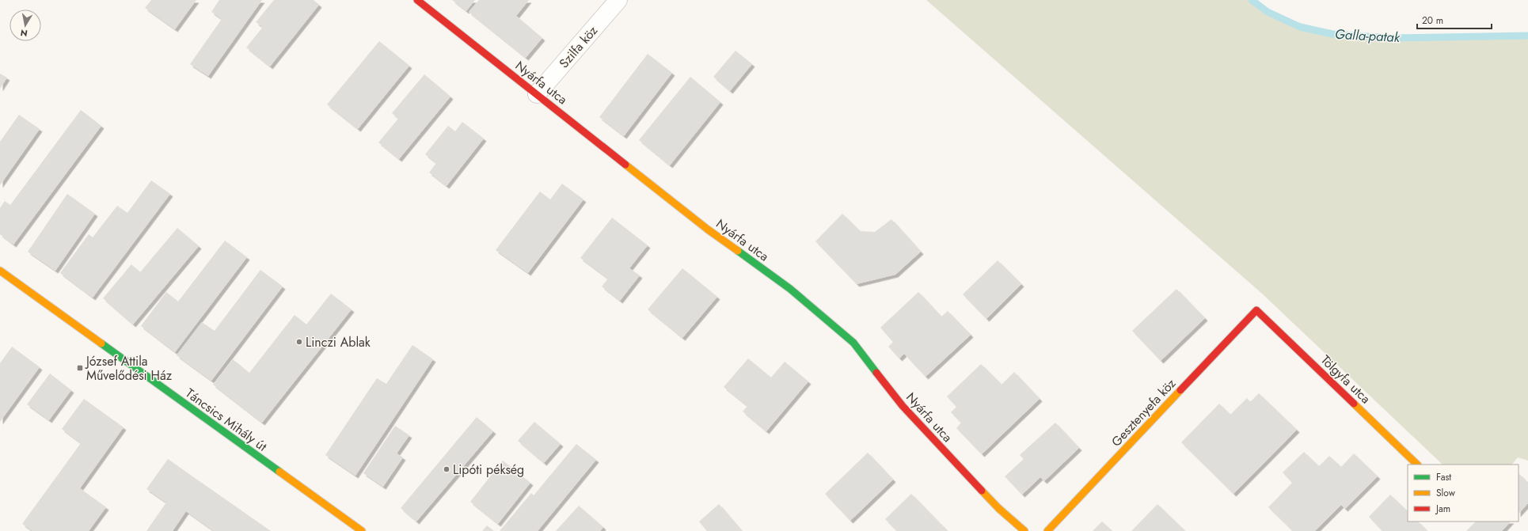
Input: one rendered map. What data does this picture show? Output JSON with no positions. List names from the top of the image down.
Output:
{
  "streets": {
    "street": [
      "Szilfa köz",
      "Nyárfa utca",
      "Tölgyfa utca",
      "Gesztenyefa köz",
      "Táncsics Mihály út"
    ]
  },
  "crossings": [
    ["Szilfa köz", "Nyárfa utca"],
    ["Tölgyfa utca", "Gesztenyefa köz"]
  ],
  "water": ["Galla-patak"],
  "places": {
    "other": ["Linczi Ablak", "Lipóti pékség"],
    "transit": ["József Attila Művelődési Ház"]
  },
  "legend": ["Fast", "Slow", "Jam"],
  "scale_bar": "20 m",
  "north": "bottom"
}
